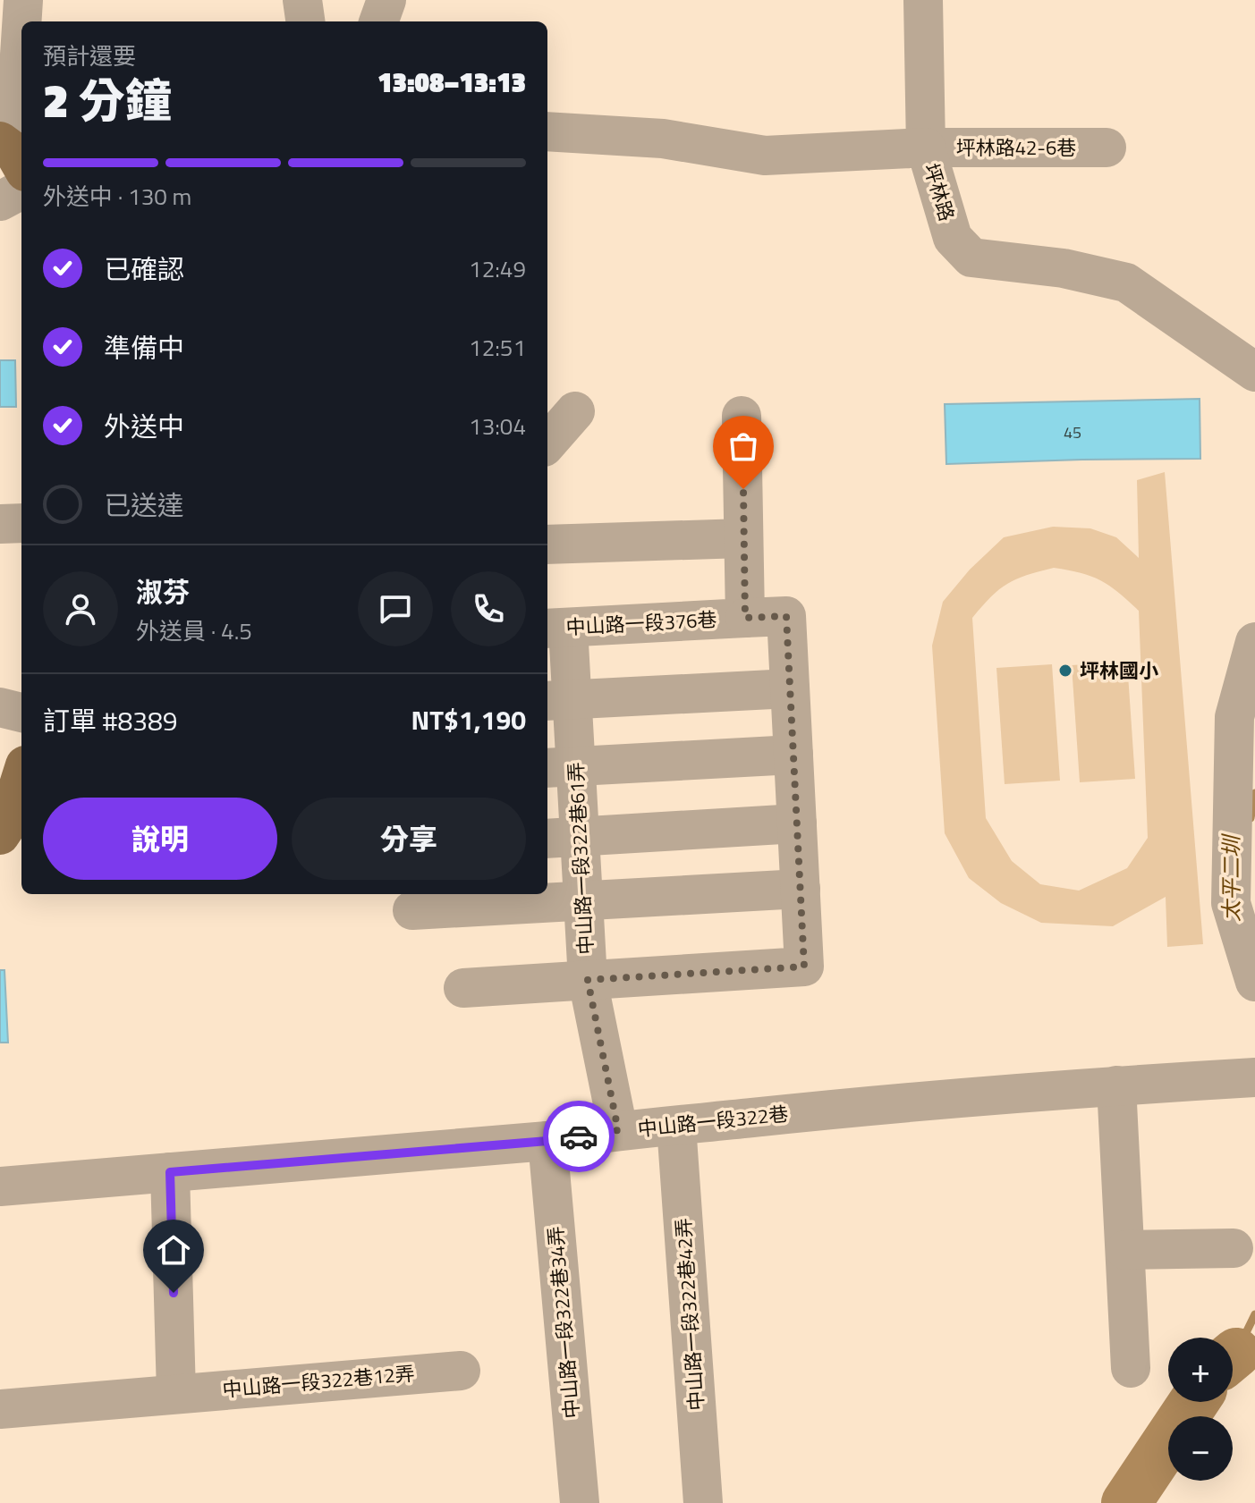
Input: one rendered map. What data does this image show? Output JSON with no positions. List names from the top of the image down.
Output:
{
  "streets": {
    "street": [
      "坪林路42-6巷",
      "坪林路",
      "中山路一段376巷",
      "中山路一段322巷61弄",
      "中山路一段322巷",
      "中山路一段322巷42弄",
      "中山路一段322巷34弄",
      "中山路一段322巷12弄"
    ]
  },
  "crossings": [
    ["坪林路42-6巷", "坪林路"],
    ["中山路一段376巷", "中山路一段322巷61弄"],
    ["中山路一段322巷61弄", "中山路一段322巷"],
    ["中山路一段322巷", "中山路一段322巷42弄"],
    ["中山路一段322巷", "中山路一段322巷34弄"]
  ],
  "water": ["太平二圳"],
  "places": ["坪林國小"],
  "house_numbers": ["45"],
  "page": {
    "heading": ["2 分鐘", "預計還要", "13:08–13:13"],
    "panel": [
      "淑芬",
      "外送員 · 4.5",
      "訂單 #8389",
      "NT$1,190"
    ],
    "bar": "外送中 · 130 m",
    "list": [
      ["已確認", "12:49"],
      ["準備中", "12:51"],
      ["外送中", "13:04"],
      "已送達"
    ],
    "buttons": ["說明", "分享"],
    "map_buttons": ["+", "−"]
  }
}
